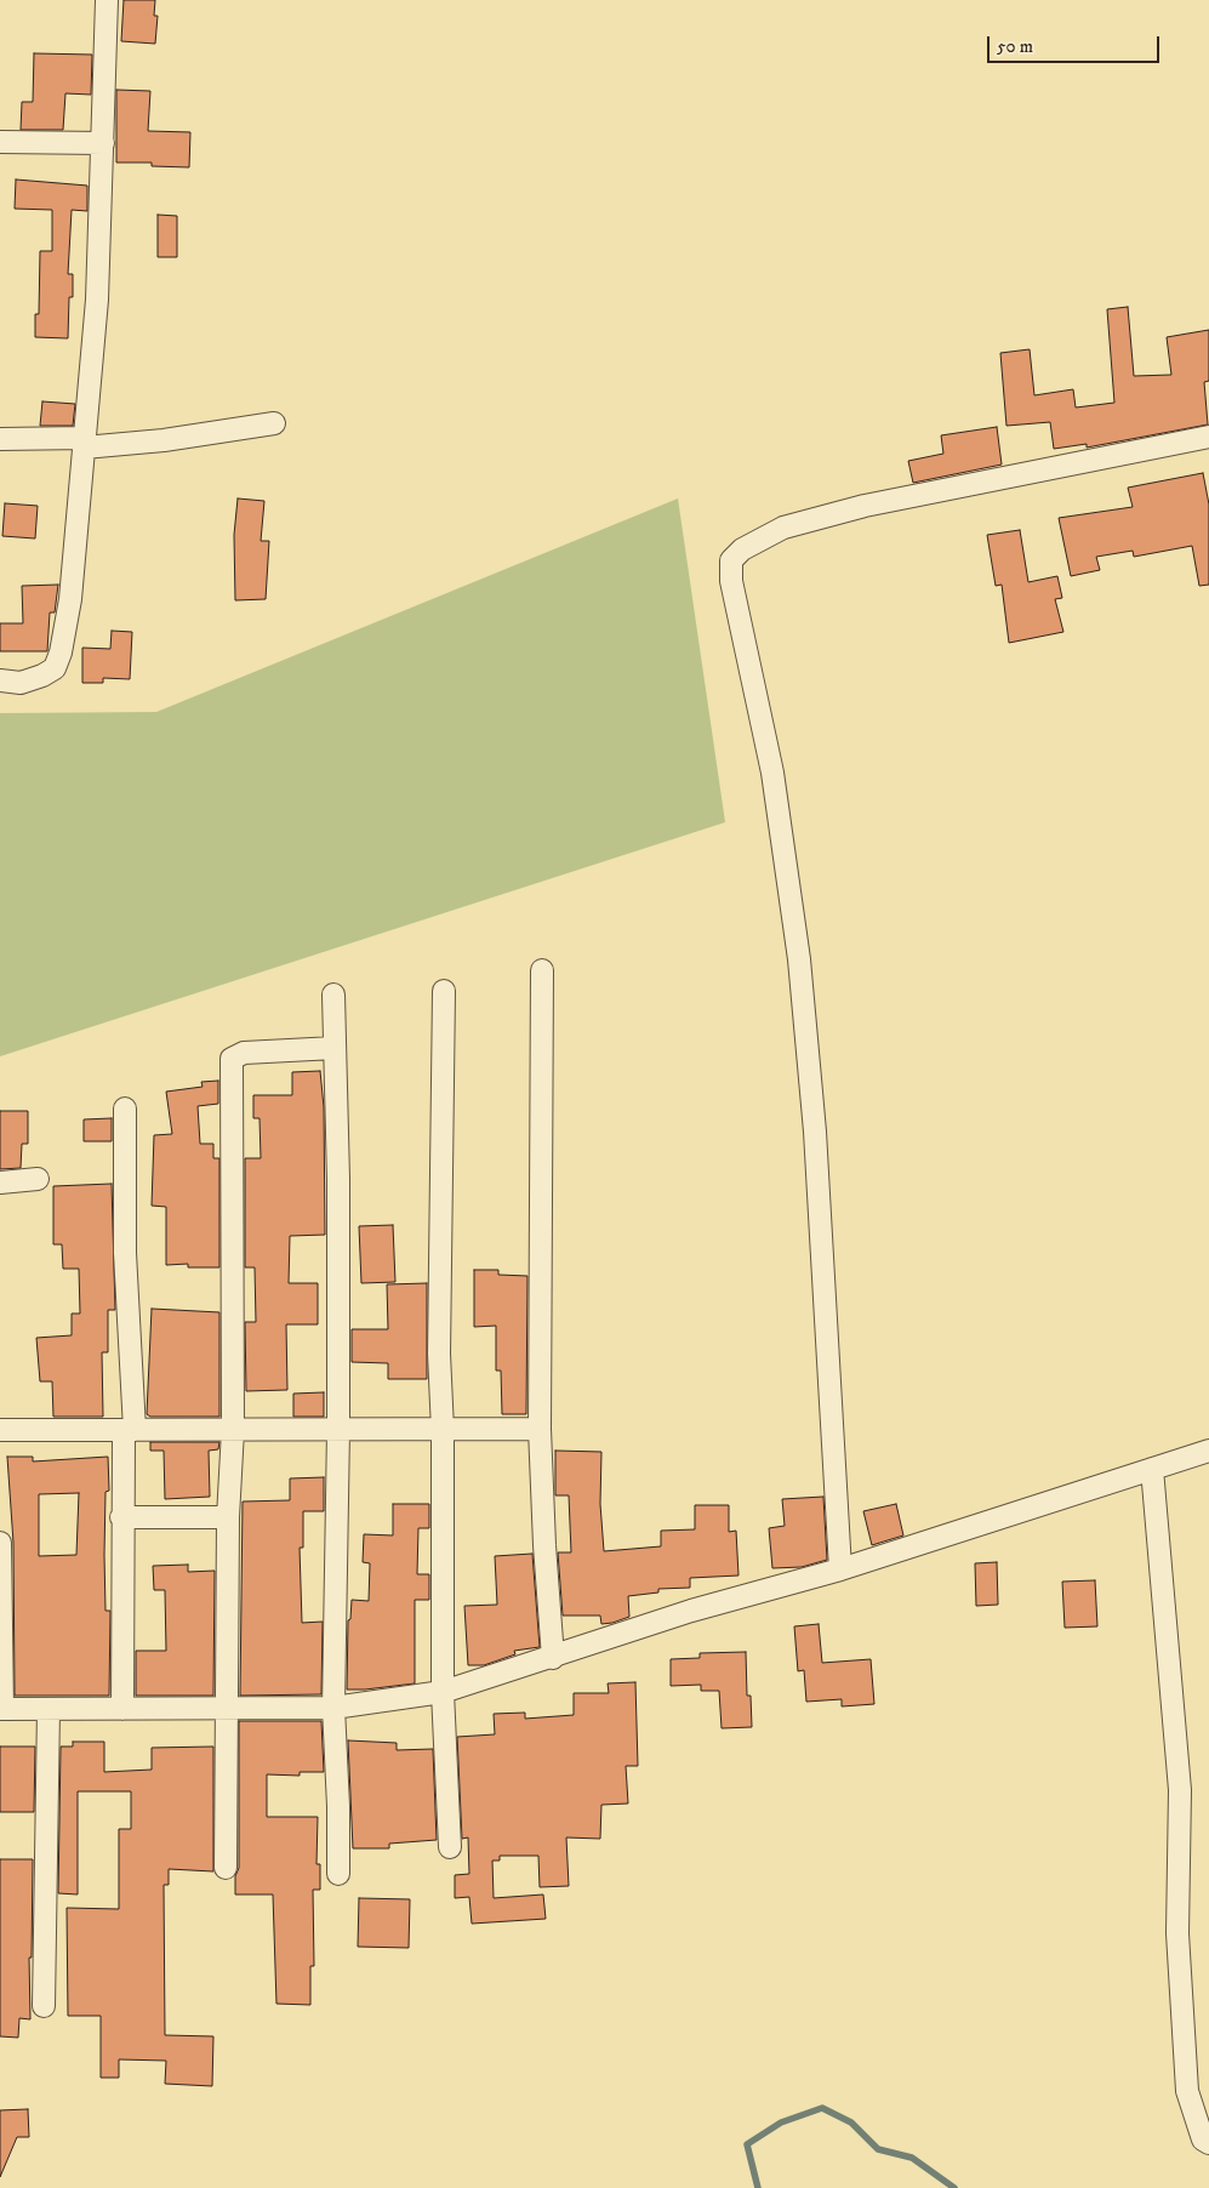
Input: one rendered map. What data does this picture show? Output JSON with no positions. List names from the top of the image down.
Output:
{
  "scale_bar": "50 m"
}
